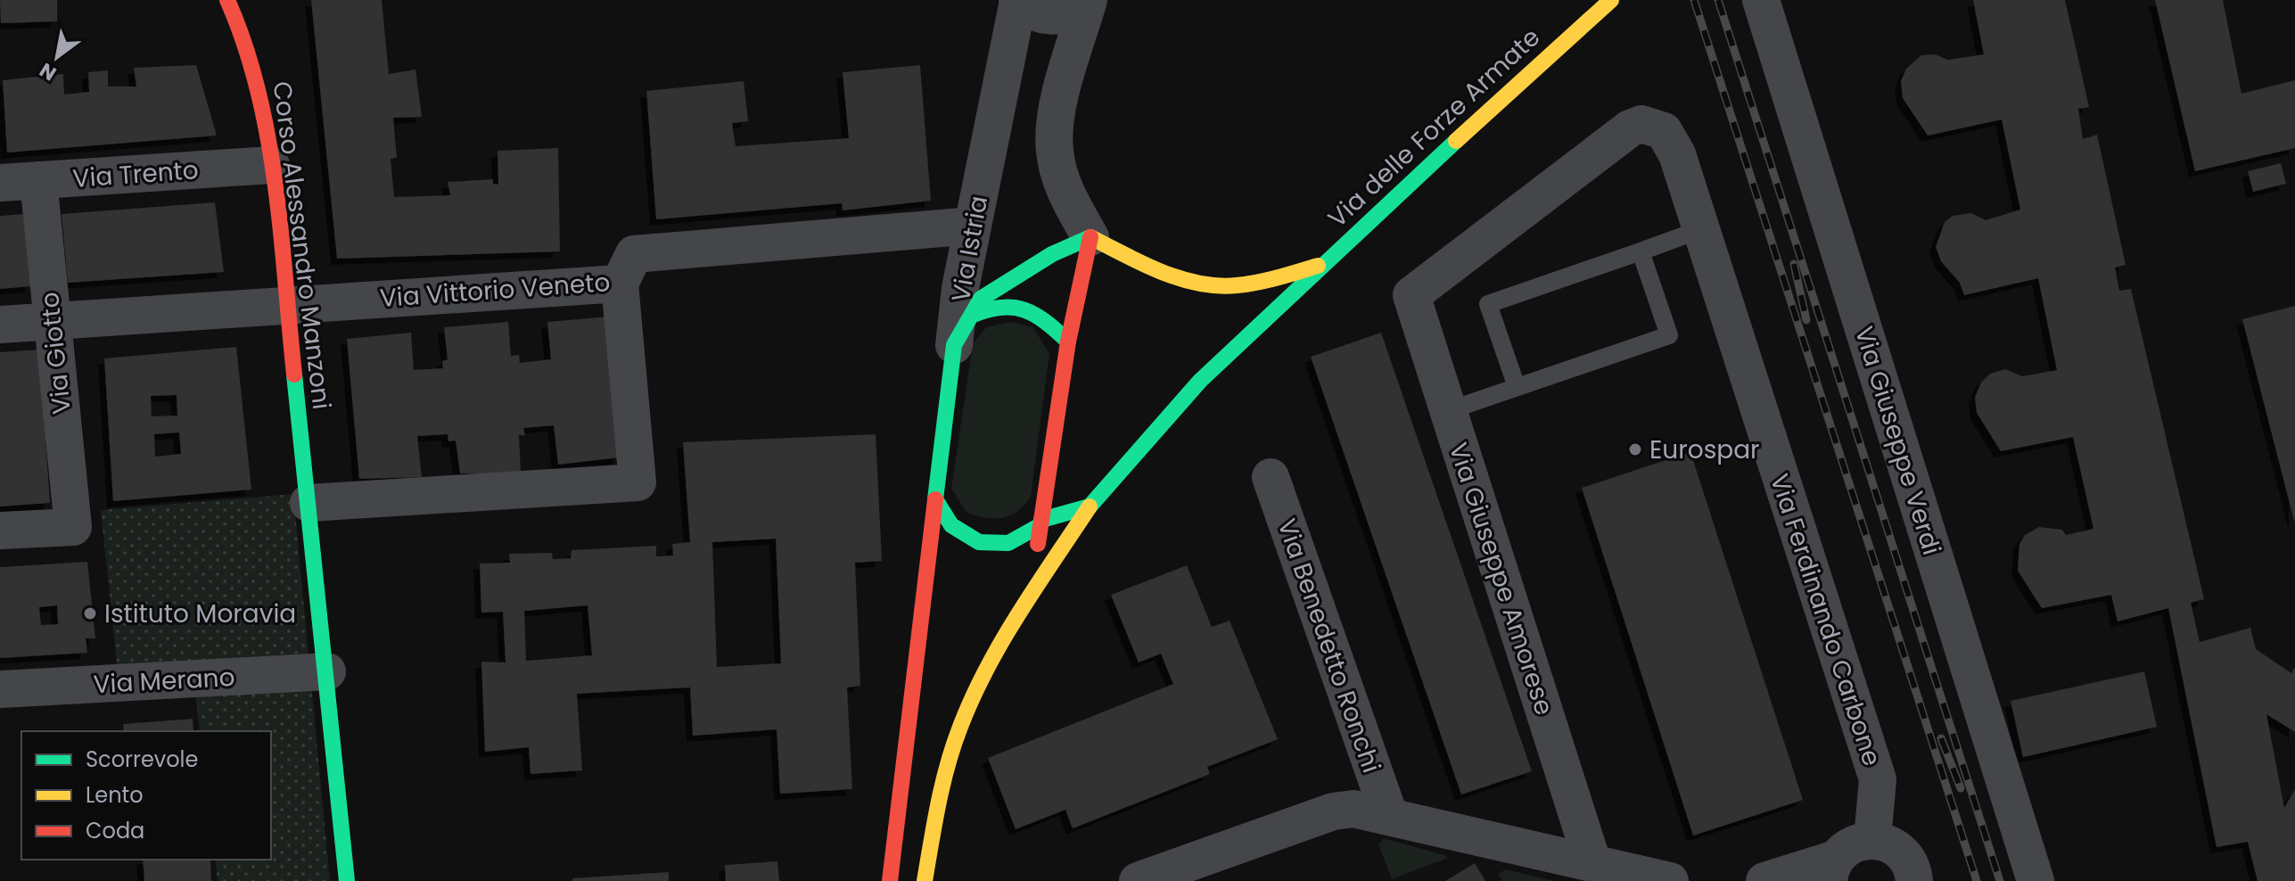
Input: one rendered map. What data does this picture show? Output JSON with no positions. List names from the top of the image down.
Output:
{
  "streets": {
    "main road": ["Via delle Forze Armate", "Corso Alessandro Manzoni", "Via Istria"],
    "street": [
      "Via Trento",
      "Via Vittorio Veneto",
      "Via Giotto",
      "Via Giuseppe Verdi",
      "Via Giuseppe Amorese",
      "Via Ferdinando Carbone",
      "Via Benedetto Ronchi",
      "Via Merano"
    ]
  },
  "crossings": [
    ["Via delle Forze Armate", "Via Istria"],
    ["Via Trento", "Corso Alessandro Manzoni"],
    ["Via Trento", "Via Giotto"],
    ["Corso Alessandro Manzoni", "Via Vittorio Veneto"],
    ["Corso Alessandro Manzoni", "Via Merano"],
    ["Via Istria", "Via Vittorio Veneto"],
    ["Via Vittorio Veneto", "Via Giotto"],
    ["Via Giuseppe Amorese", "Via Ferdinando Carbone"]
  ],
  "places": ["Eurospar", "Istituto Moravia"],
  "legend": ["Scorrevole", "Lento", "Coda"],
  "north": "bottom left"
}
